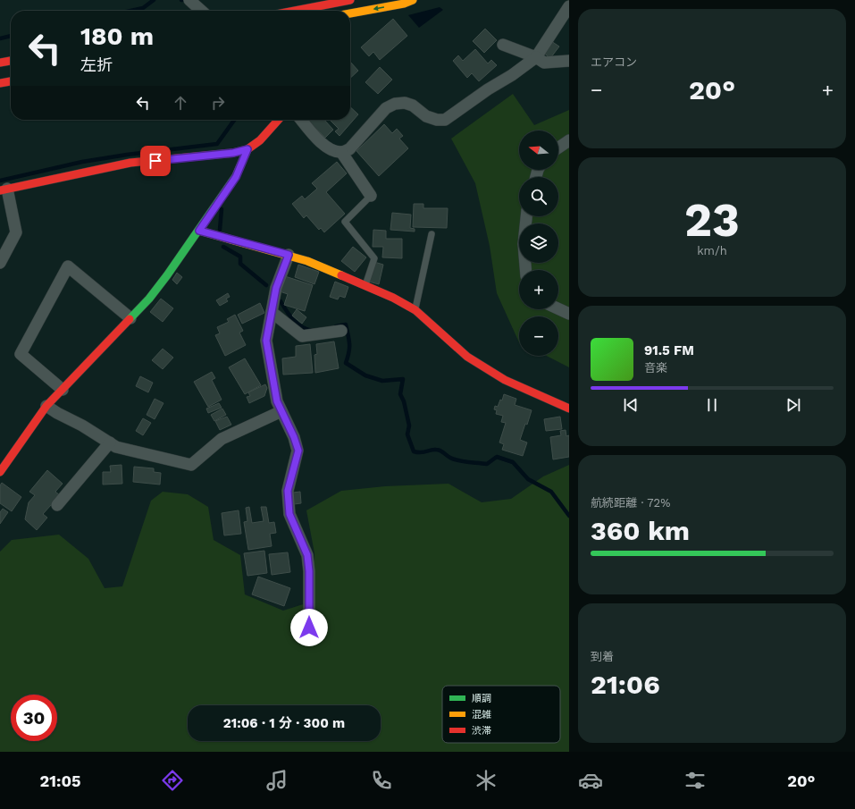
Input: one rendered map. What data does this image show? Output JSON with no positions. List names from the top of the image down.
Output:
{
  "legend": ["順調", "混雑", "渋滞"],
  "north": "left",
  "page": {
    "tile": [
      "エアコン",
      ["23", "km/h"],
      ["航続距離 · 72%", "360 km"],
      ["到着", "21:06"]
    ],
    "turn": ["180 m", "左折"],
    "heat": ["−", "20°", "+"],
    "map_buttons": ["+", "−"],
    "song": ["91.5 FM", "音楽"],
    "limit": "30",
    "trip": "21:06 · 1 分 · 300 m",
    "tabs": ["21:05", "20°"]
  }
}
